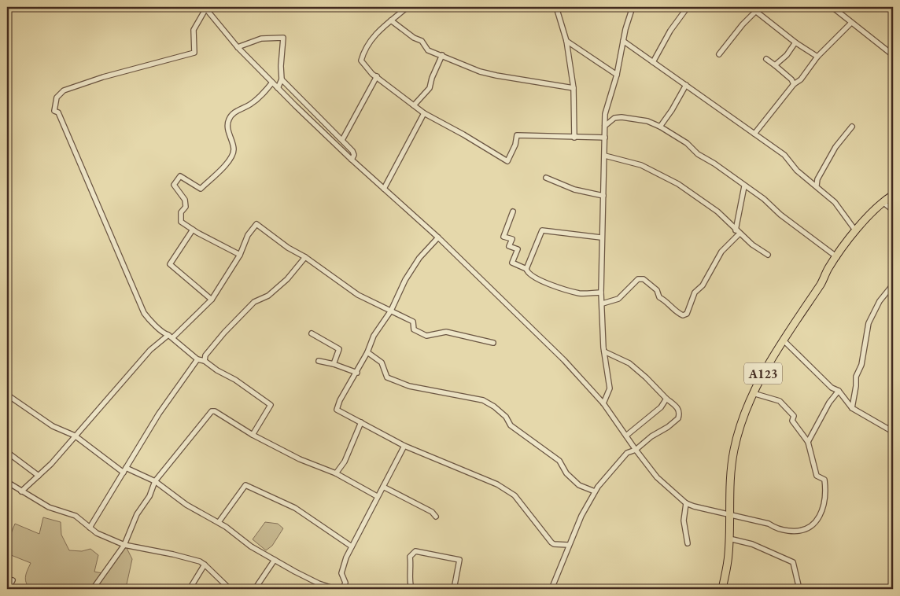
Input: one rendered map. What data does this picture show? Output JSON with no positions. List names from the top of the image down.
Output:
{
  "streets": {
    "highway": ["A123"]
  }
}
